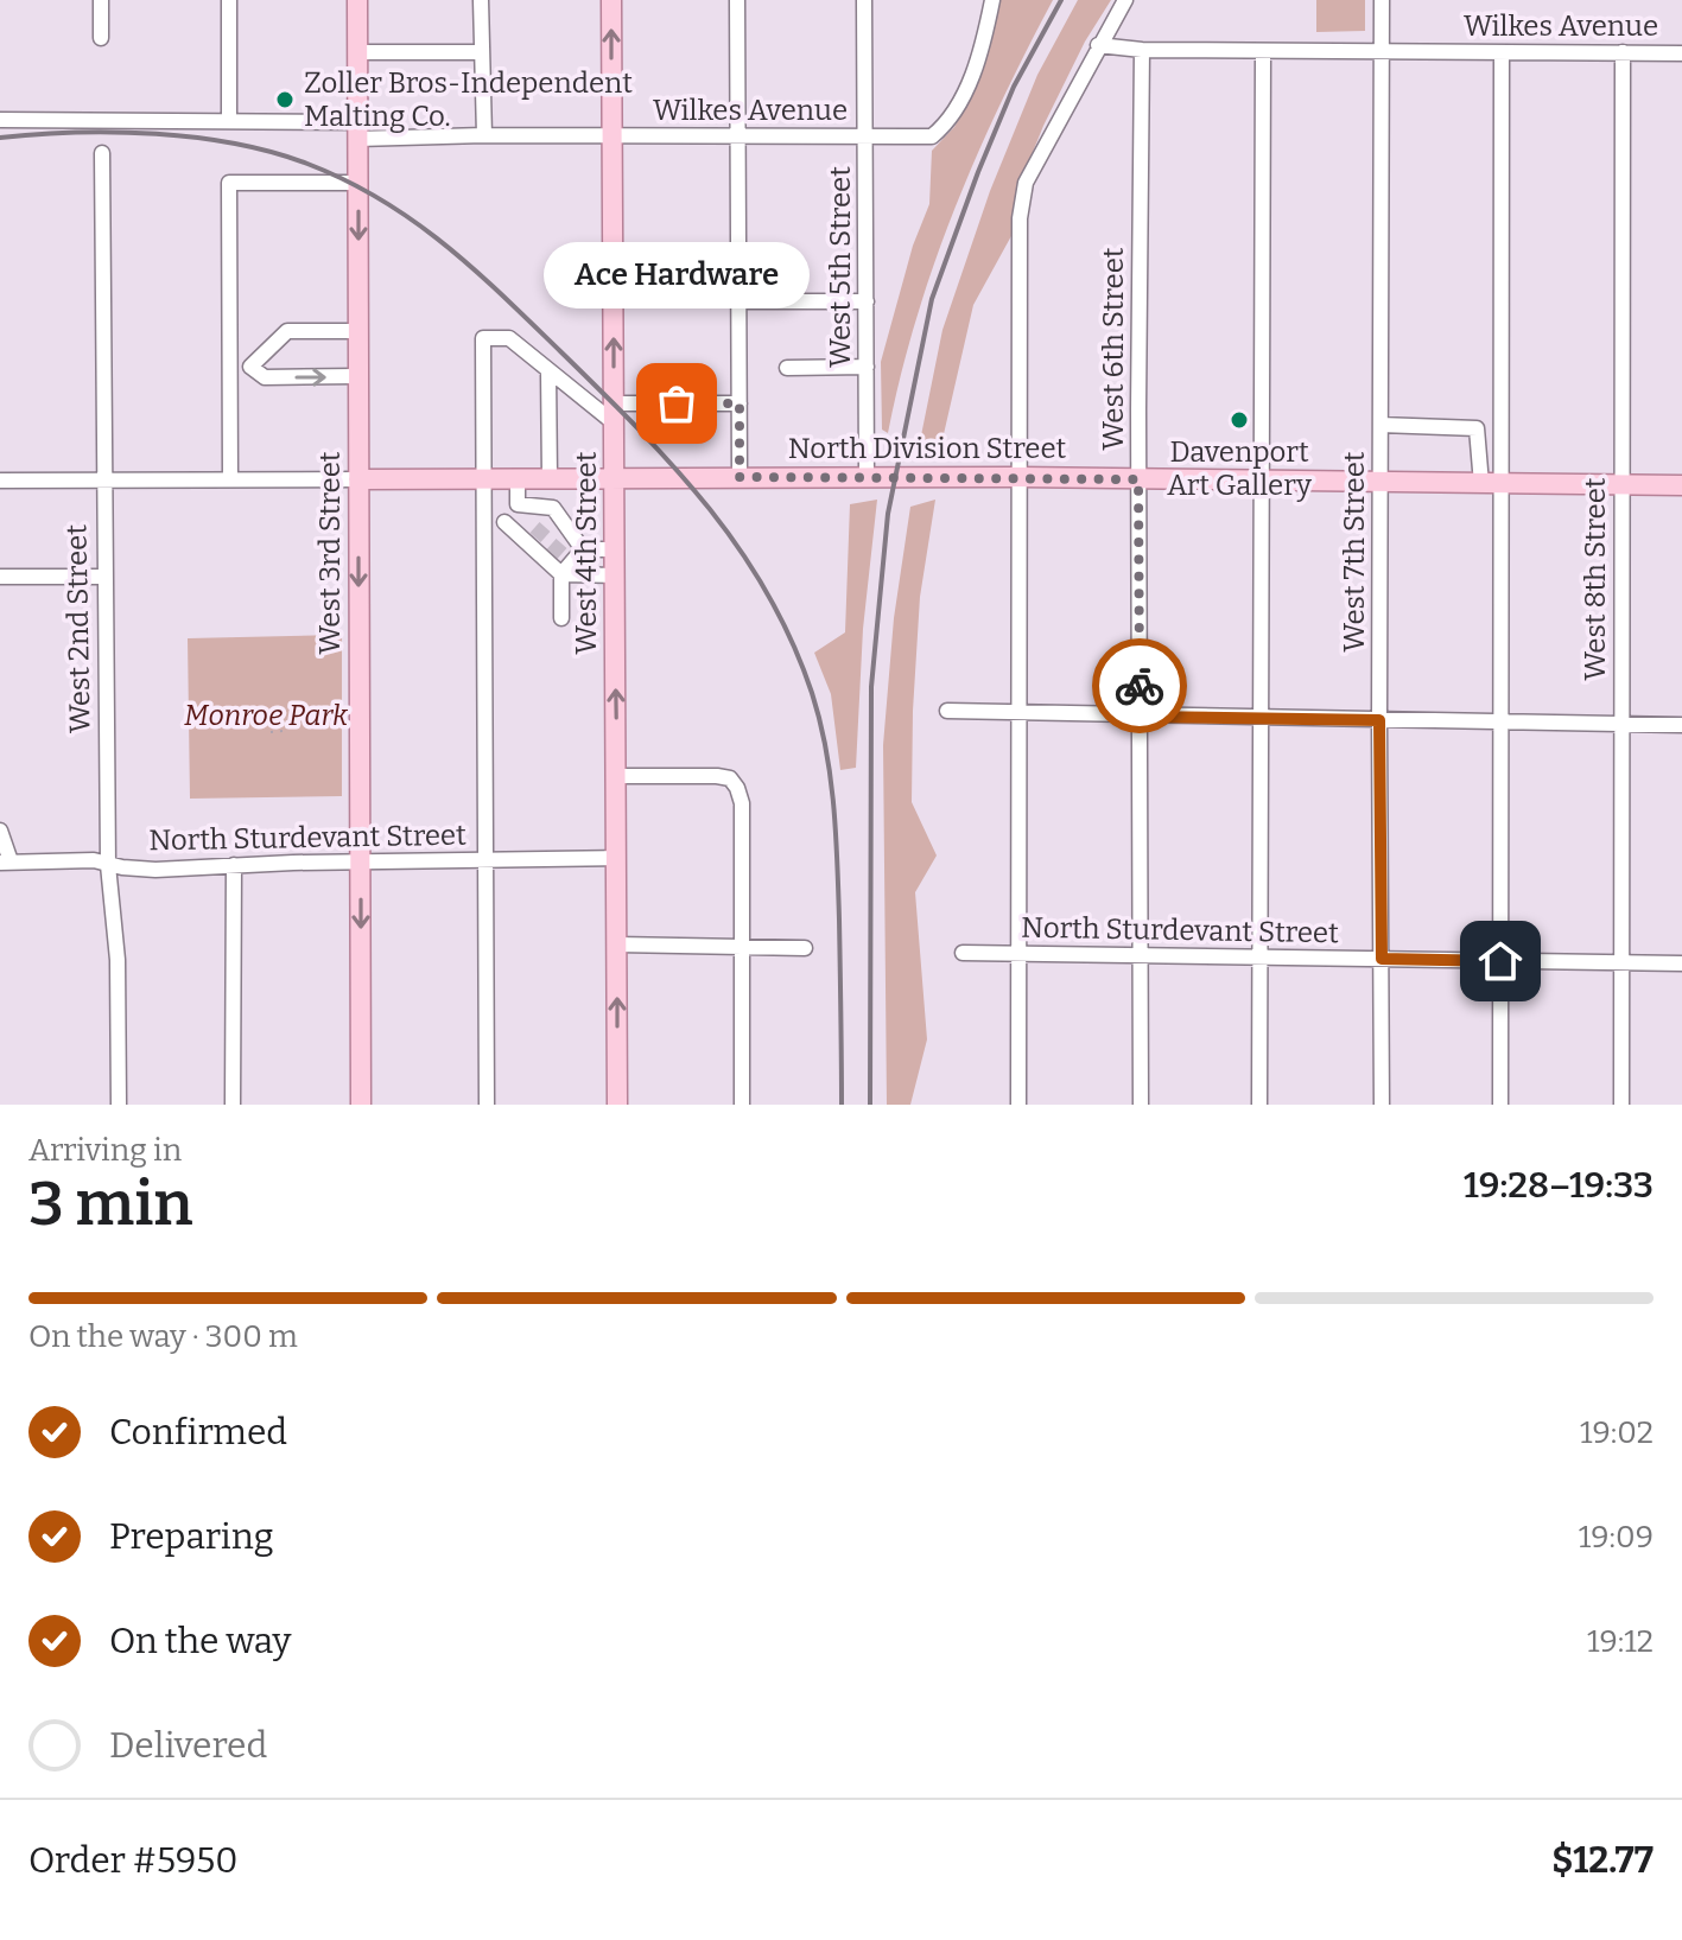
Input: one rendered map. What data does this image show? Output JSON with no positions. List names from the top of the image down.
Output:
{
  "streets": {
    "main road": ["North Division Street", "West 3rd Street", "West 4th Street"],
    "street": [
      "Wilkes Avenue",
      "West 5th Street",
      "West 6th Street",
      "West 7th Street",
      "West 8th Street",
      "West 2nd Street",
      "North Sturdevant Street"
    ]
  },
  "crossings": [
    ["Wilkes Avenue", "West 5th Street"],
    ["Wilkes Avenue", "West 6th Street"],
    ["Wilkes Avenue", "West 7th Street"],
    ["Wilkes Avenue", "West 3rd Street"],
    ["Wilkes Avenue", "West 4th Street"],
    ["Wilkes Avenue", "West 8th Street"],
    ["West 5th Street", "North Division Street"],
    ["West 6th Street", "North Division Street"],
    ["West 6th Street", "North Sturdevant Street"],
    ["North Division Street", "West 7th Street"],
    ["North Division Street", "West 3rd Street"],
    ["North Division Street", "West 4th Street"],
    ["North Division Street", "West 8th Street"],
    ["North Division Street", "West 2nd Street"],
    ["West 7th Street", "North Sturdevant Street"],
    ["West 3rd Street", "North Sturdevant Street"],
    ["West 4th Street", "North Sturdevant Street"],
    ["West 8th Street", "North Sturdevant Street"],
    ["West 2nd Street", "North Sturdevant Street"]
  ],
  "one_way": ["West 3rd Street", "West 4th Street"],
  "parks": ["Monroe Park"],
  "places": ["Zoller Bros-Independent Malting Co.", "Ace Hardware", "Davenport Art Gallery"],
  "page": {
    "bubble": "Ace Hardware",
    "heading": ["3 min", "Arriving in", "19:28–19:33"],
    "panel": ["Order #5950", "$12.77"],
    "bar": "On the way · 300 m",
    "list": [
      ["Confirmed", "19:02"],
      ["Preparing", "19:09"],
      ["On the way", "19:12"],
      "Delivered"
    ]
  }
}
